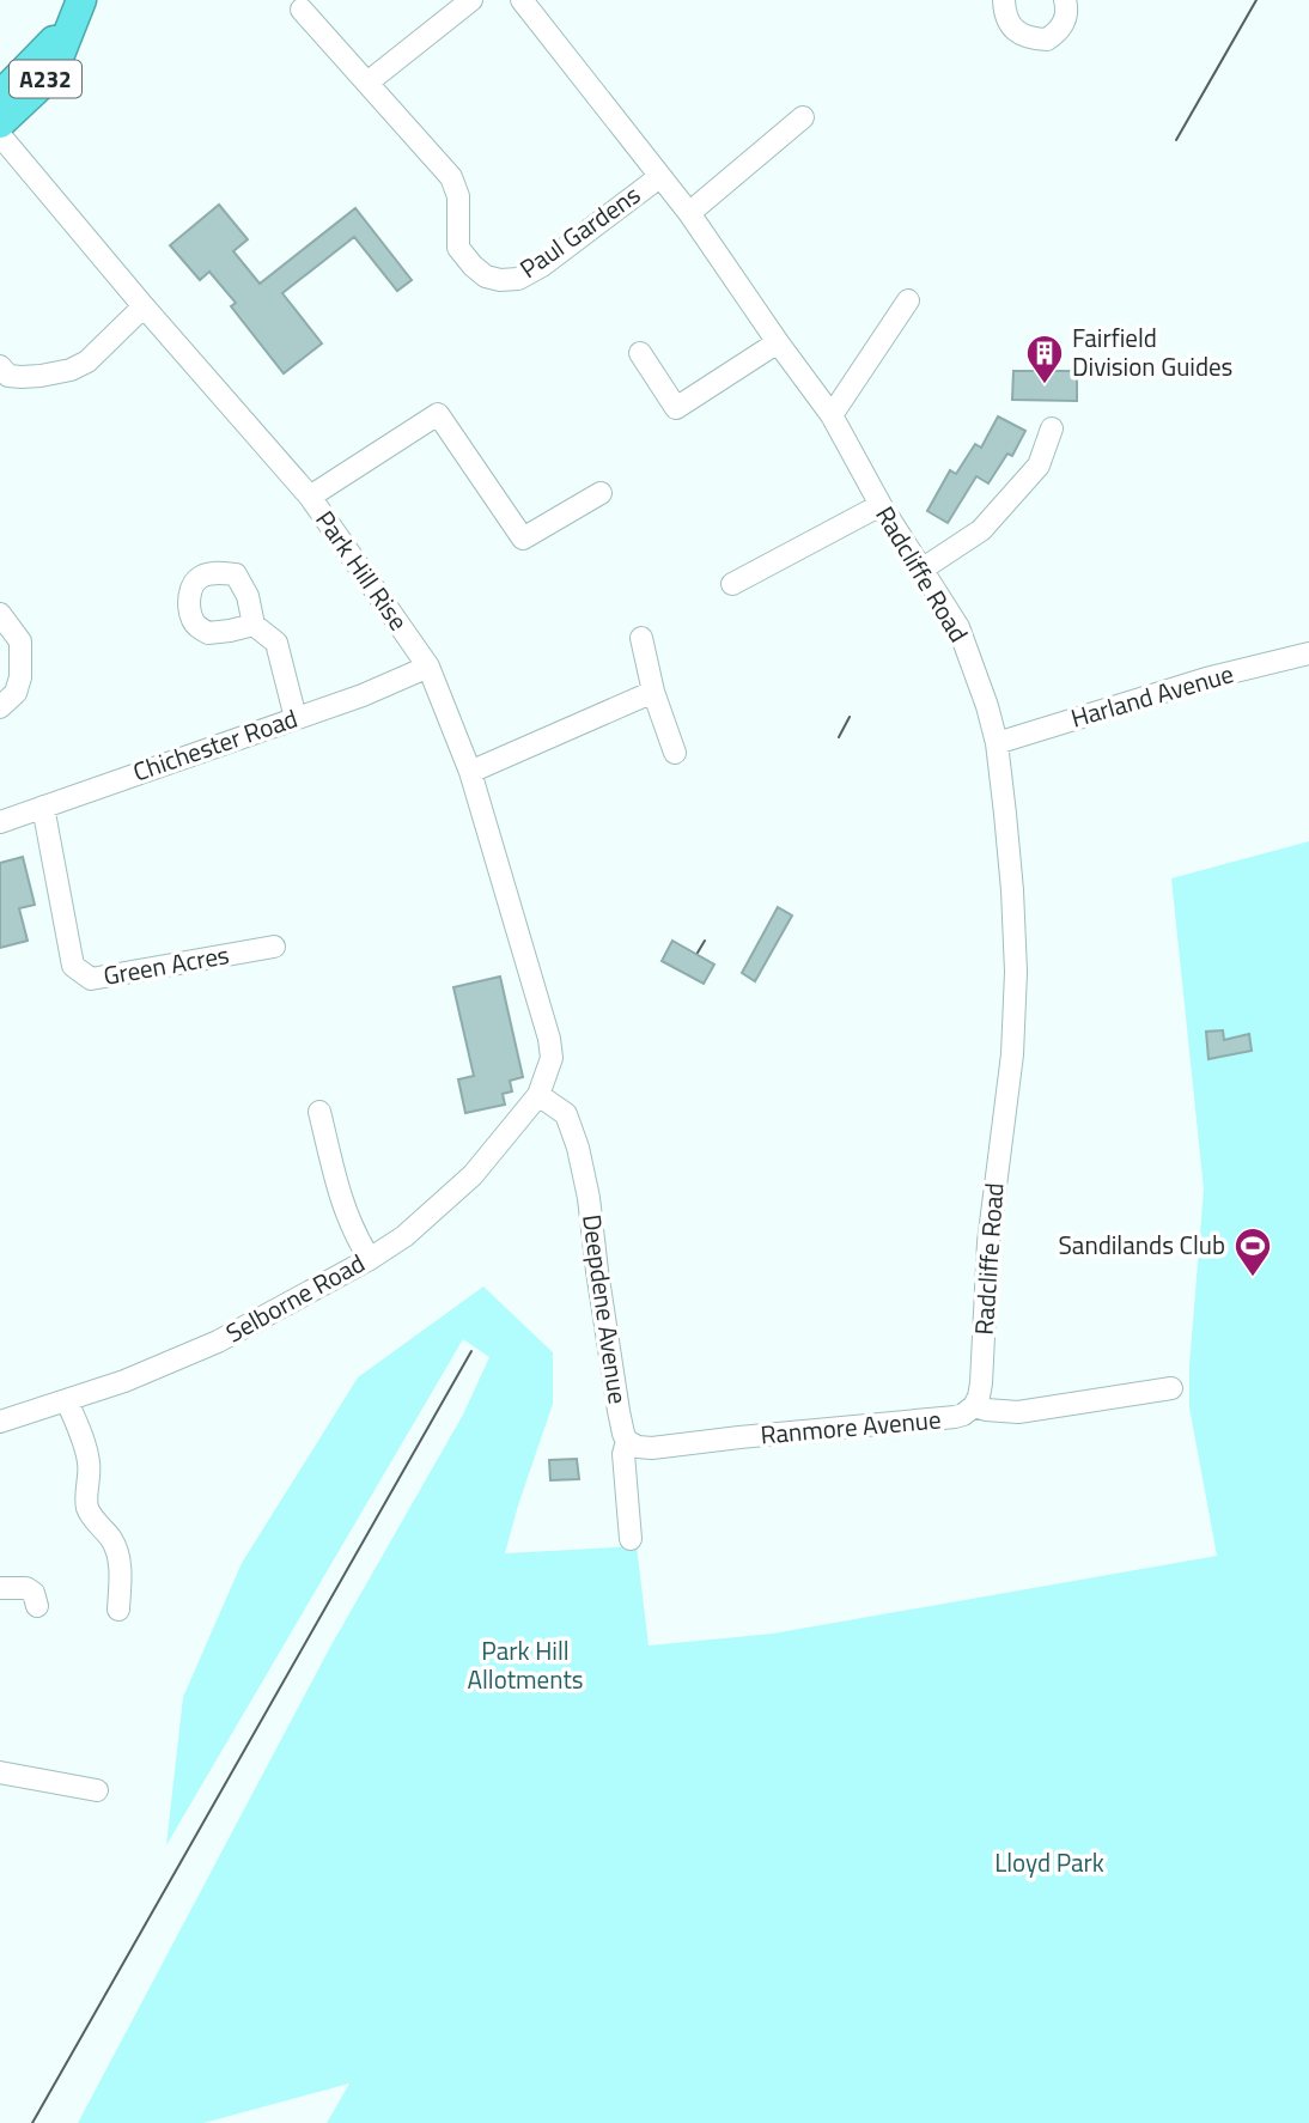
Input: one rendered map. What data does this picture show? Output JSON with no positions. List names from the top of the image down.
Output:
{
  "streets": {
    "highway": ["A232"],
    "street": [
      "Paul Gardens",
      "Park Hill Rise",
      "Radcliffe Road",
      "Harland Avenue",
      "Chichester Road",
      "Green Acres",
      "Selborne Road",
      "Deepdene Avenue",
      "Ranmore Avenue"
    ]
  },
  "crossings": [
    ["Paul Gardens", "Radcliffe Road"],
    ["Park Hill Rise", "Chichester Road"],
    ["Park Hill Rise", "Selborne Road"],
    ["Park Hill Rise", "Deepdene Avenue"],
    ["Radcliffe Road", "Harland Avenue"],
    ["Radcliffe Road", "Ranmore Avenue"],
    ["Chichester Road", "Green Acres"],
    ["Selborne Road", "Deepdene Avenue"],
    ["Deepdene Avenue", "Ranmore Avenue"]
  ],
  "parks": ["Park Hill Allotments", "Lloyd Park"],
  "places": {
    "building": ["Fairfield Division Guides"],
    "sports": ["Sandilands Club"]
  }
}
